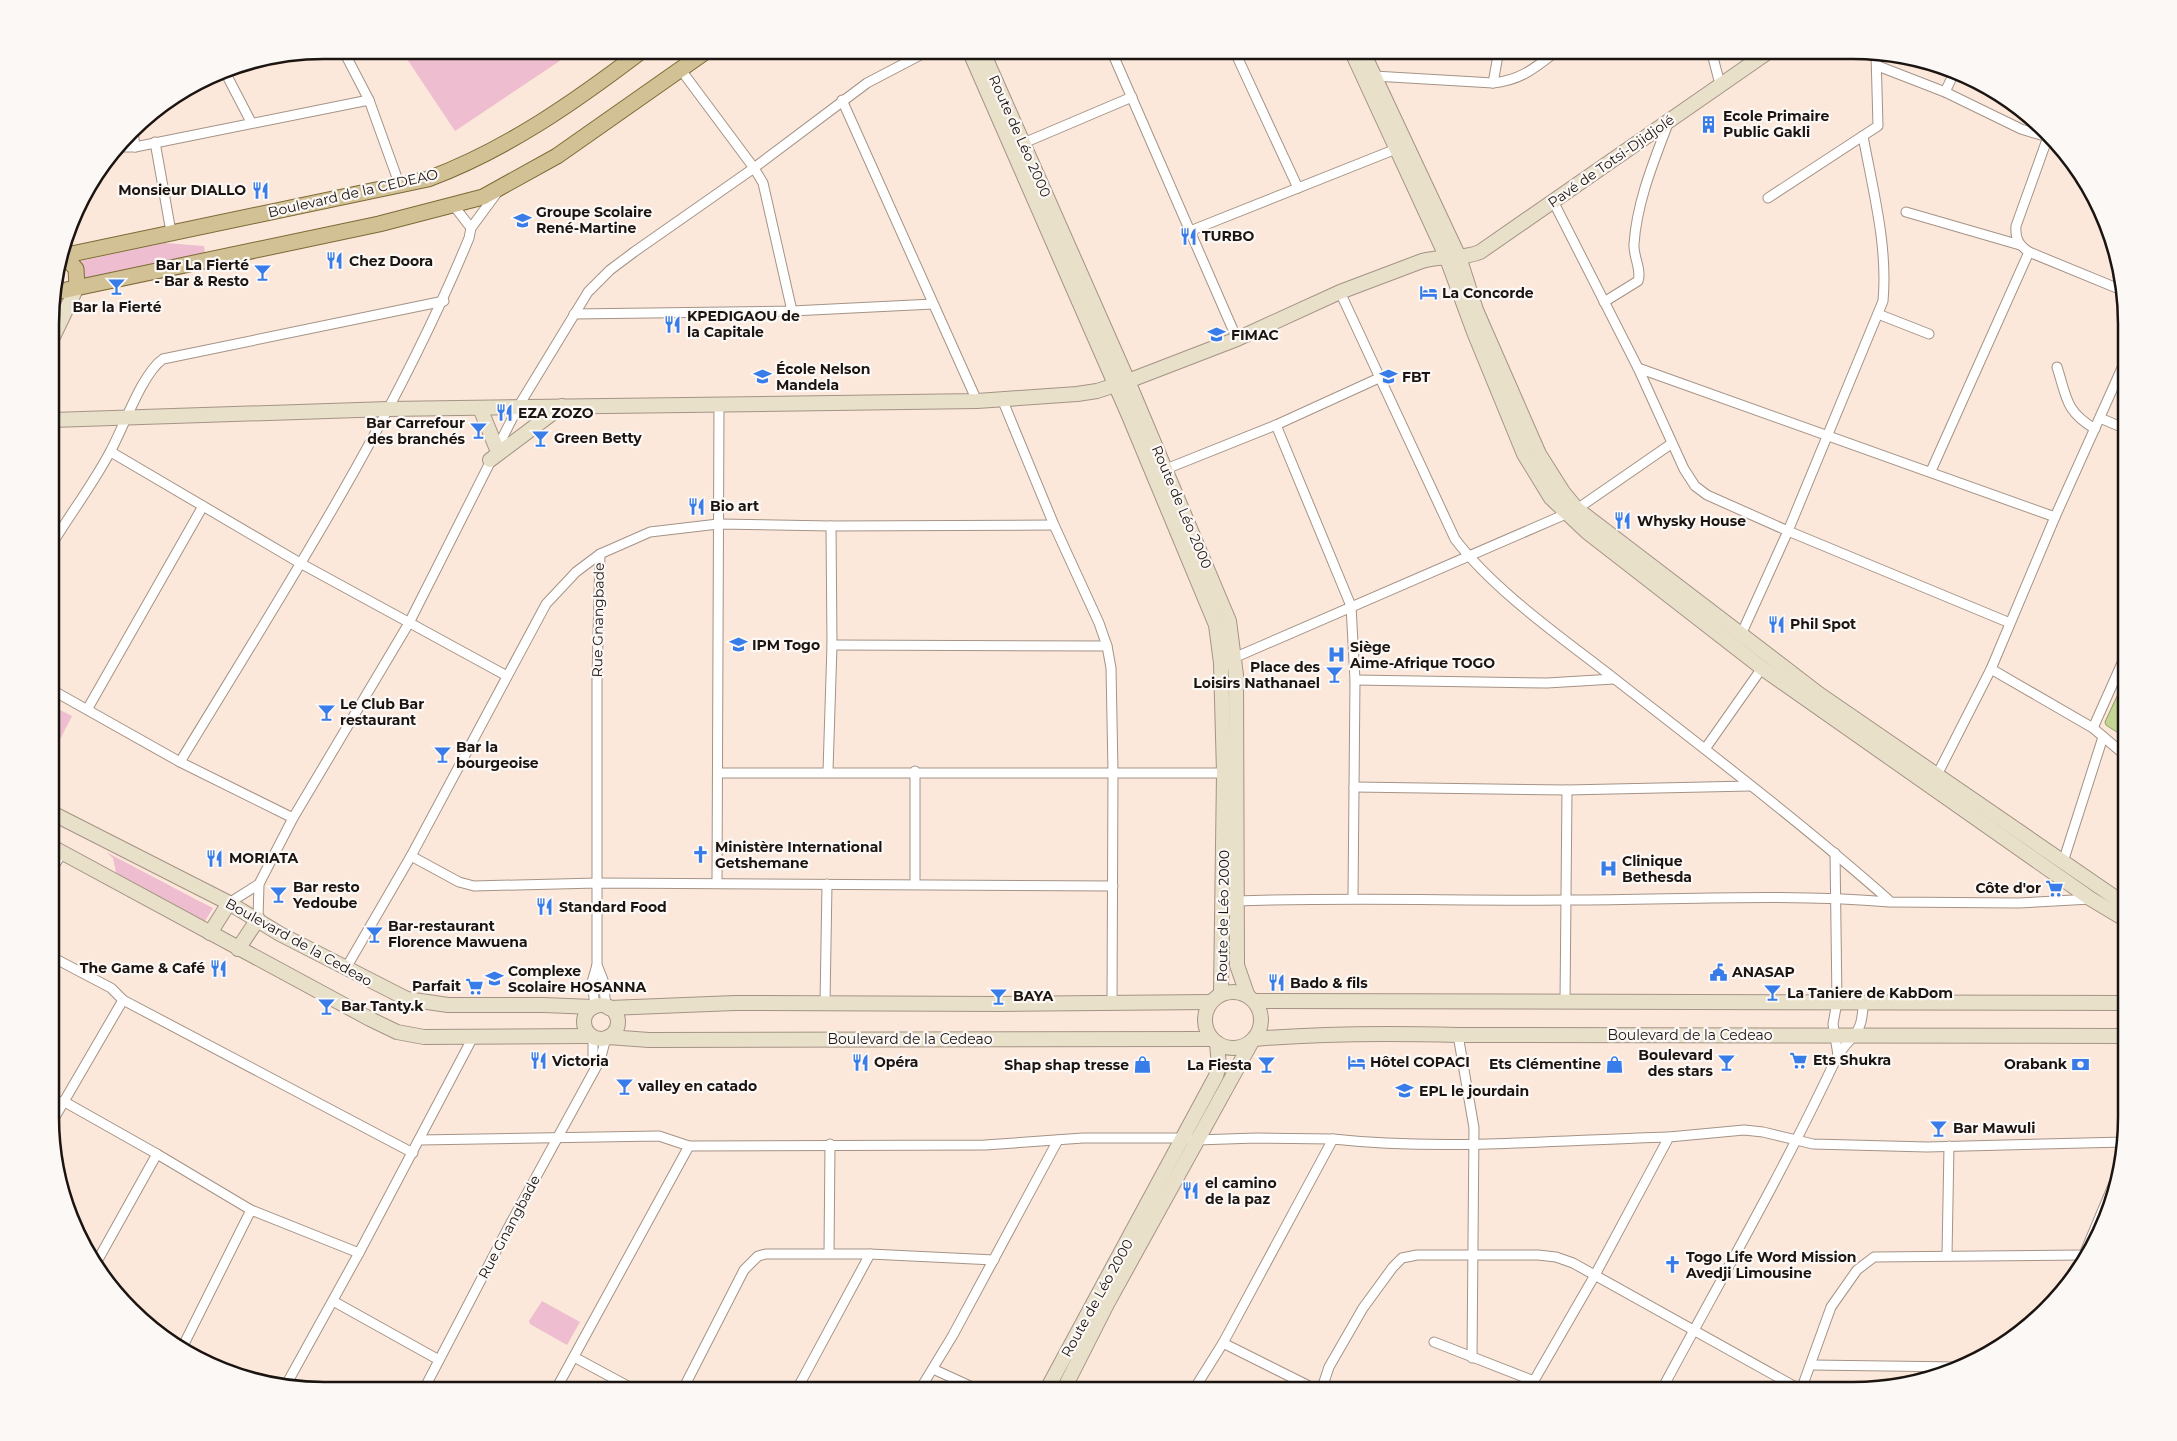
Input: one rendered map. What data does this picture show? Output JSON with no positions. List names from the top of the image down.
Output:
{
  "streets": {
    "main road": [
      "Route de Léo 2000",
      "Pavé de Totsi-Djidjolé",
      "Boulevard de la CEDEAO",
      "Boulevard de la Cedeao"
    ],
    "street": ["Rue Gnangbade"]
  },
  "crossings": [
    ["Route de Léo 2000", "Pavé de Totsi-Djidjolé"],
    ["Route de Léo 2000", "Boulevard de la Cedeao"],
    ["Rue Gnangbade", "Boulevard de la Cedeao"]
  ],
  "places": {
    "building": ["Ecole Primaire Public Gakli"],
    "restaurant": [
      "Monsieur DIALLO",
      "TURBO",
      "Chez Doora",
      "KPEDIGAOU de la Capitale",
      "EZA ZOZO",
      "Bio art",
      "Whysky House",
      "Phil Spot",
      "MORIATA",
      "Standard Food",
      "The Game & Café",
      "Bado & fils",
      "Victoria",
      "Opéra",
      "el camino de la paz"
    ],
    "school or university": [
      "Groupe Scolaire René-Martine",
      "FIMAC",
      "École Nelson Mandela",
      "FBT",
      "IPM Togo",
      "Complexe Scolaire HOSANNA",
      "EPL le jourdain"
    ],
    "bar": [
      "Bar La Fierté - Bar & Resto",
      "Bar la Fierté",
      "Bar Carrefour des branchés",
      "Green Betty",
      "Place des Loisirs Nathanael",
      "Le Club Bar restaurant",
      "Bar la bourgeoise",
      "Bar resto Yedoube",
      "Bar-restaurant Florence Mawuena",
      "La Taniere de KabDom",
      "BAYA",
      "Bar Tanty.k",
      "Boulevard des stars",
      "La Fiesta",
      "valley en catado",
      "Bar Mawuli"
    ],
    "hotel": ["La Concorde", "Hôtel COPACI"],
    "hospital": ["Siège Aime-Afrique TOGO", "Clinique Bethesda"],
    "church": ["Ministère International Getshemane", "Togo Life Word Mission Avedji Limousine"],
    "supermarket": ["Côte d'or", "Parfait", "Ets Shukra"],
    "public building": ["ANASAP"],
    "shop": ["Ets Clémentine", "Shap shap tresse"],
    "bank": ["Orabank"]
  }
}
